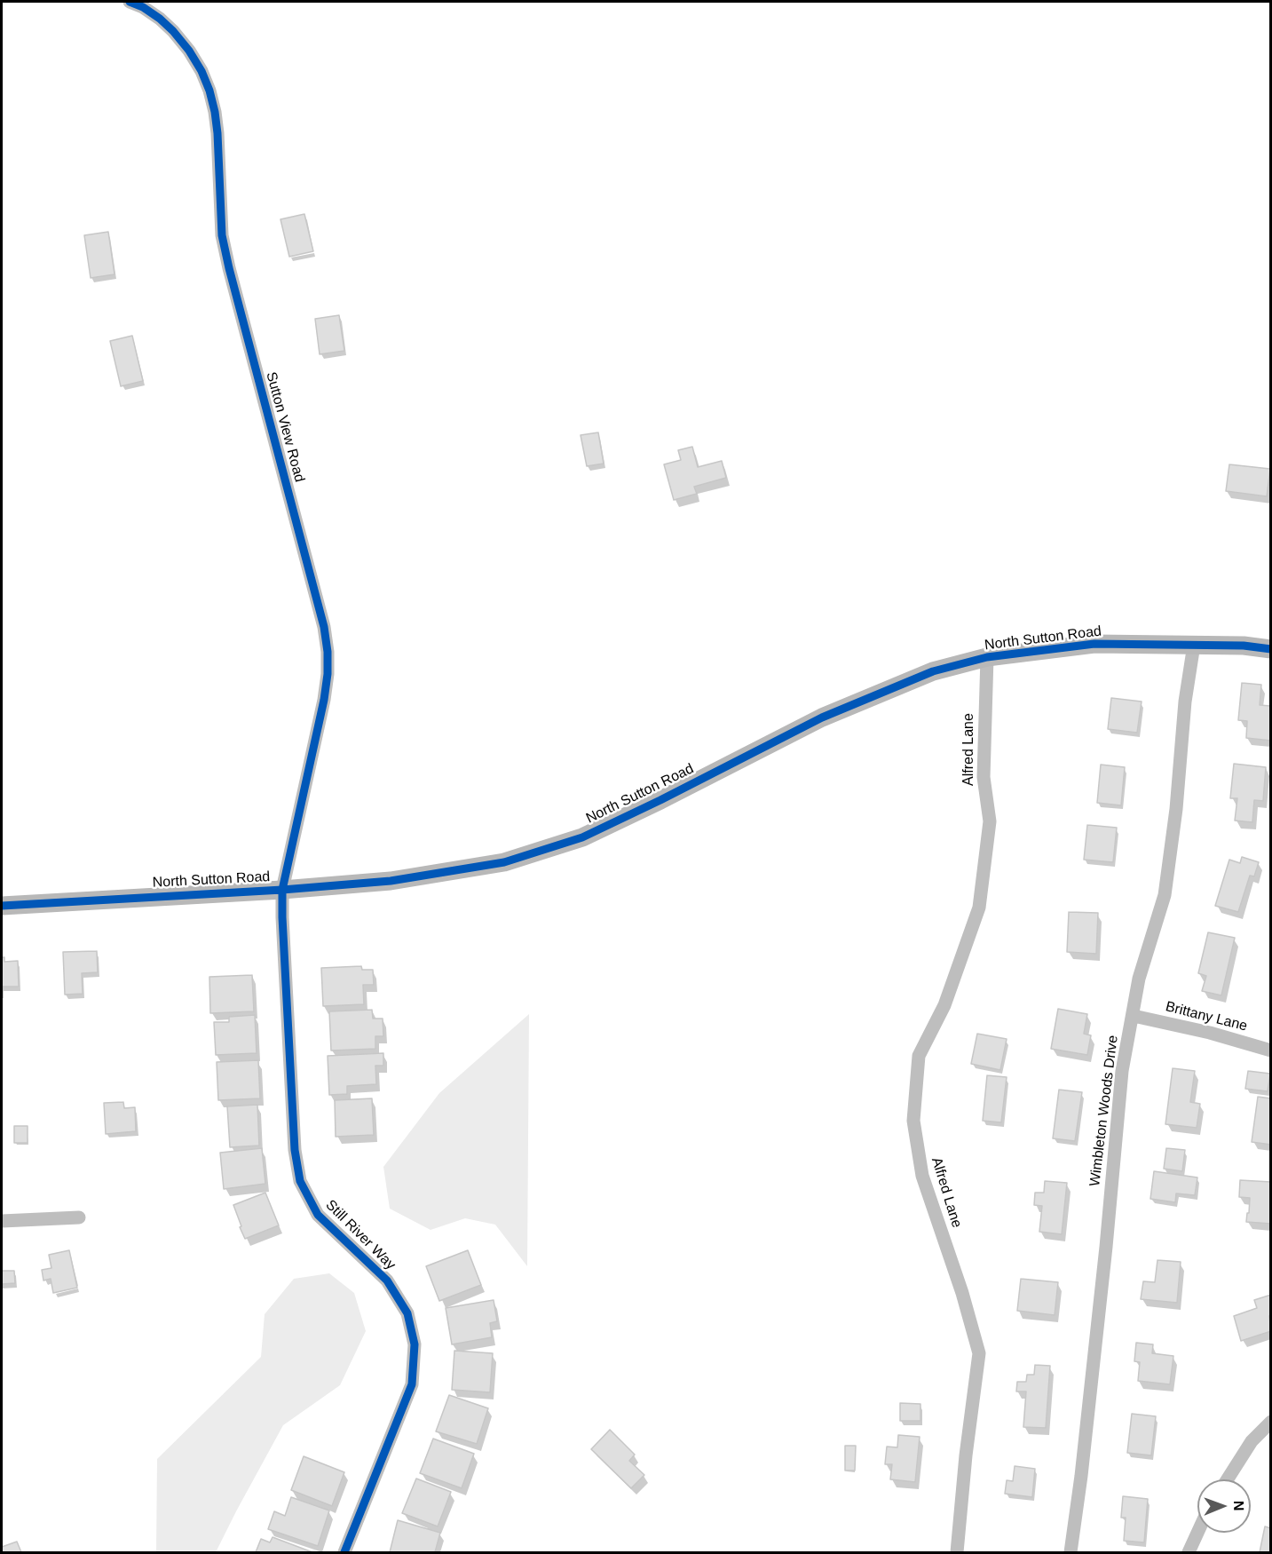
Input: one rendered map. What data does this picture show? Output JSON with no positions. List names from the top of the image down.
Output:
{
  "streets": {
    "main road": ["North Sutton Road"],
    "street": [
      "Sutton View Road",
      "Alfred Lane",
      "Brittany Lane",
      "Wimbleton Woods Drive",
      "Still River Way"
    ]
  },
  "crossings": [
    ["Sutton View Road", "North Sutton Road"],
    ["Sutton View Road", "Still River Way"],
    ["North Sutton Road", "Alfred Lane"],
    ["North Sutton Road", "Wimbleton Woods Drive"],
    ["North Sutton Road", "Still River Way"],
    ["Brittany Lane", "Wimbleton Woods Drive"]
  ],
  "north": "right"
}
